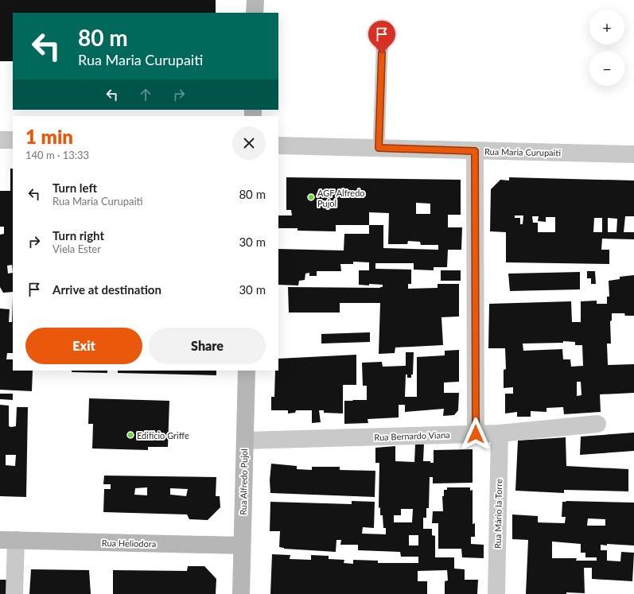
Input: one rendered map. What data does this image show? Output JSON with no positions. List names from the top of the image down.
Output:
{
  "streets": {
    "main road": ["Rua Alfredo Pujol", "Rua Heliodora"],
    "street": ["Rua Maria Curupaiti", "Rua Bernardo Viana", "Rua Mário la Torre"]
  },
  "crossings": [
    ["Rua Bernardo Viana", "Rua Alfredo Pujol"],
    ["Rua Bernardo Viana", "Rua Mário la Torre"],
    ["Rua Alfredo Pujol", "Rua Heliodora"]
  ],
  "places": ["AGF Alfredo Pujol", "Edifício Griffe"],
  "page": {
    "map_buttons": ["+", "−"],
    "turn": ["80 m", "Rua Maria Curupaiti"],
    "heading": ["1 min", "140 m · 13:33"],
    "list": [
      {
        "name": "Turn left",
        "note": "Rua Maria Curupaiti",
        "value": "80 m"
      },
      {
        "name": "Turn right",
        "note": "Viela Ester",
        "value": "30 m"
      },
      {
        "name": "Arrive at destination",
        "value": "30 m"
      }
    ],
    "buttons": ["Exit", "Share"]
  }
}
